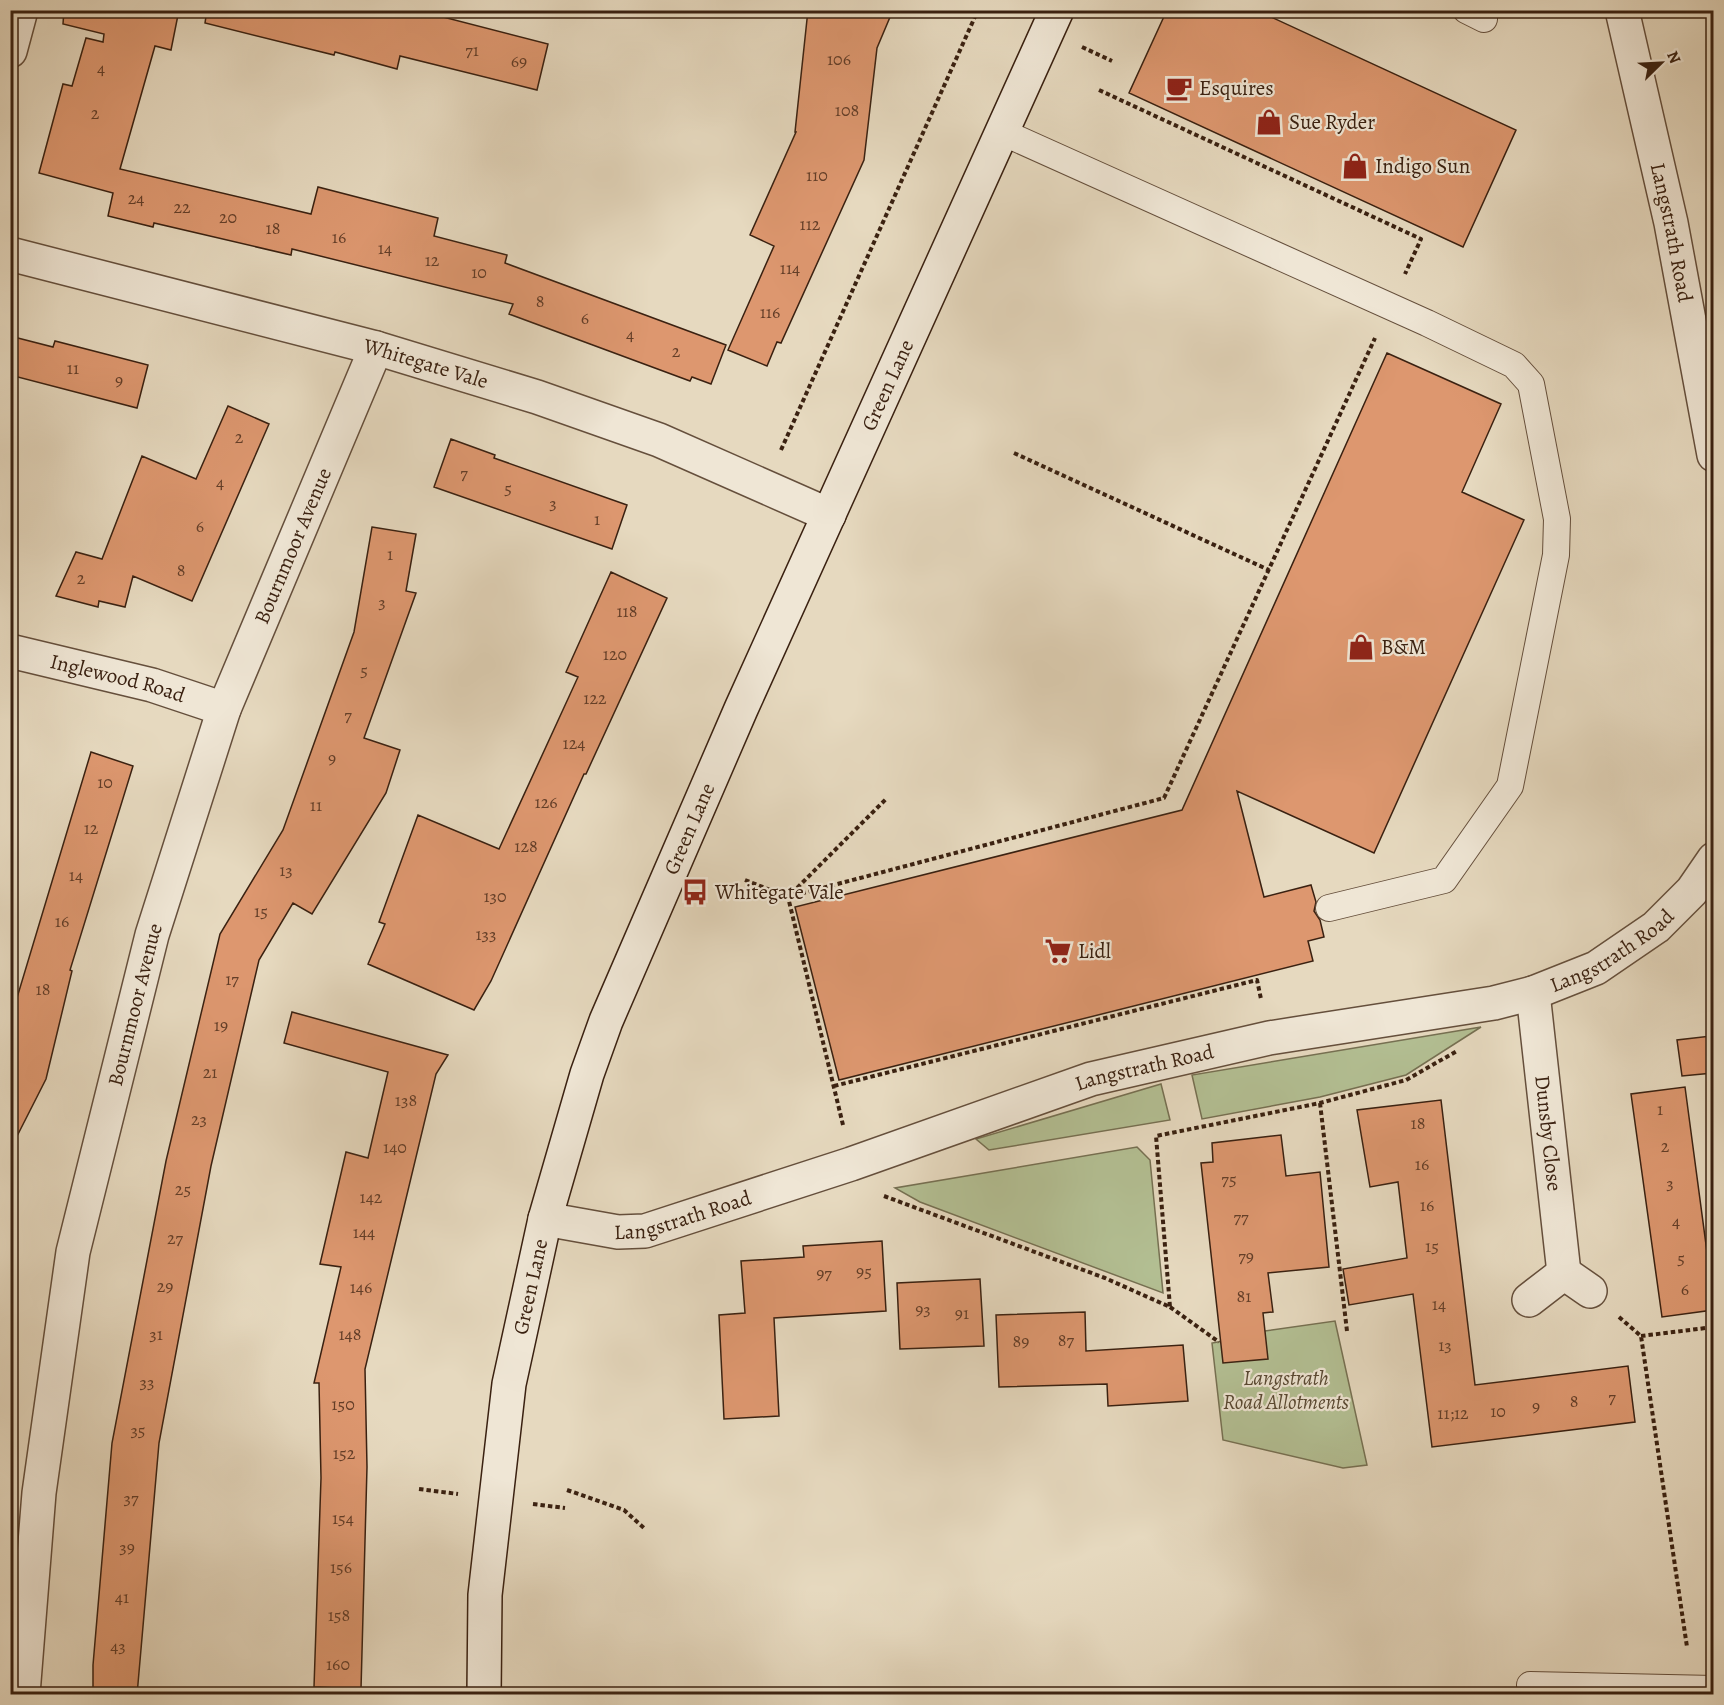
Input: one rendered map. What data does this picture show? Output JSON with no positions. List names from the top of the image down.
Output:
{
  "streets": {
    "street": [
      "Langstrath Road",
      "Whitegate Vale",
      "Green Lane",
      "Bournmoor Avenue",
      "Inglewood Road",
      "Dunsby Close"
    ]
  },
  "crossings": [
    ["Langstrath Road", "Green Lane"],
    ["Langstrath Road", "Dunsby Close"],
    ["Whitegate Vale", "Green Lane"],
    ["Whitegate Vale", "Bournmoor Avenue"],
    ["Bournmoor Avenue", "Inglewood Road"]
  ],
  "parks": ["Langstrath Road Allotments"],
  "places": {
    "cafe": ["Esquires"],
    "shop": ["Sue Ryder", "Indigo Sun", "B&M"],
    "bus stop": ["Whitegate Vale"],
    "supermarket": ["Lidl"]
  },
  "house_numbers": [
    "71",
    "106",
    "69",
    "4",
    "108",
    "2",
    "110",
    "24",
    "22",
    "20",
    "112",
    "18",
    "16",
    "14",
    "12",
    "114",
    "10",
    "8",
    "116",
    "6",
    "4",
    "2",
    "11",
    "9",
    "2",
    "7",
    "4",
    "5",
    "3",
    "1",
    "6",
    "1",
    "8",
    "2",
    "3",
    "118",
    "120",
    "5",
    "122",
    "7",
    "124",
    "9",
    "10",
    "126",
    "11",
    "12",
    "128",
    "13",
    "14",
    "130",
    "15",
    "16",
    "133",
    "17",
    "18",
    "19",
    "21",
    "138",
    "1",
    "23",
    "18",
    "2",
    "140",
    "16",
    "75",
    "3",
    "25",
    "142",
    "16",
    "77",
    "4",
    "144",
    "27",
    "15",
    "79",
    "5",
    "95",
    "97",
    "29",
    "146",
    "6",
    "81",
    "14",
    "93",
    "91",
    "31",
    "148",
    "87",
    "89",
    "13",
    "33",
    "7",
    "8",
    "150",
    "9",
    "10",
    "11;12",
    "35",
    "152",
    "37",
    "154",
    "39",
    "156",
    "41",
    "158",
    "43",
    "160"
  ],
  "north": "top right"
}
